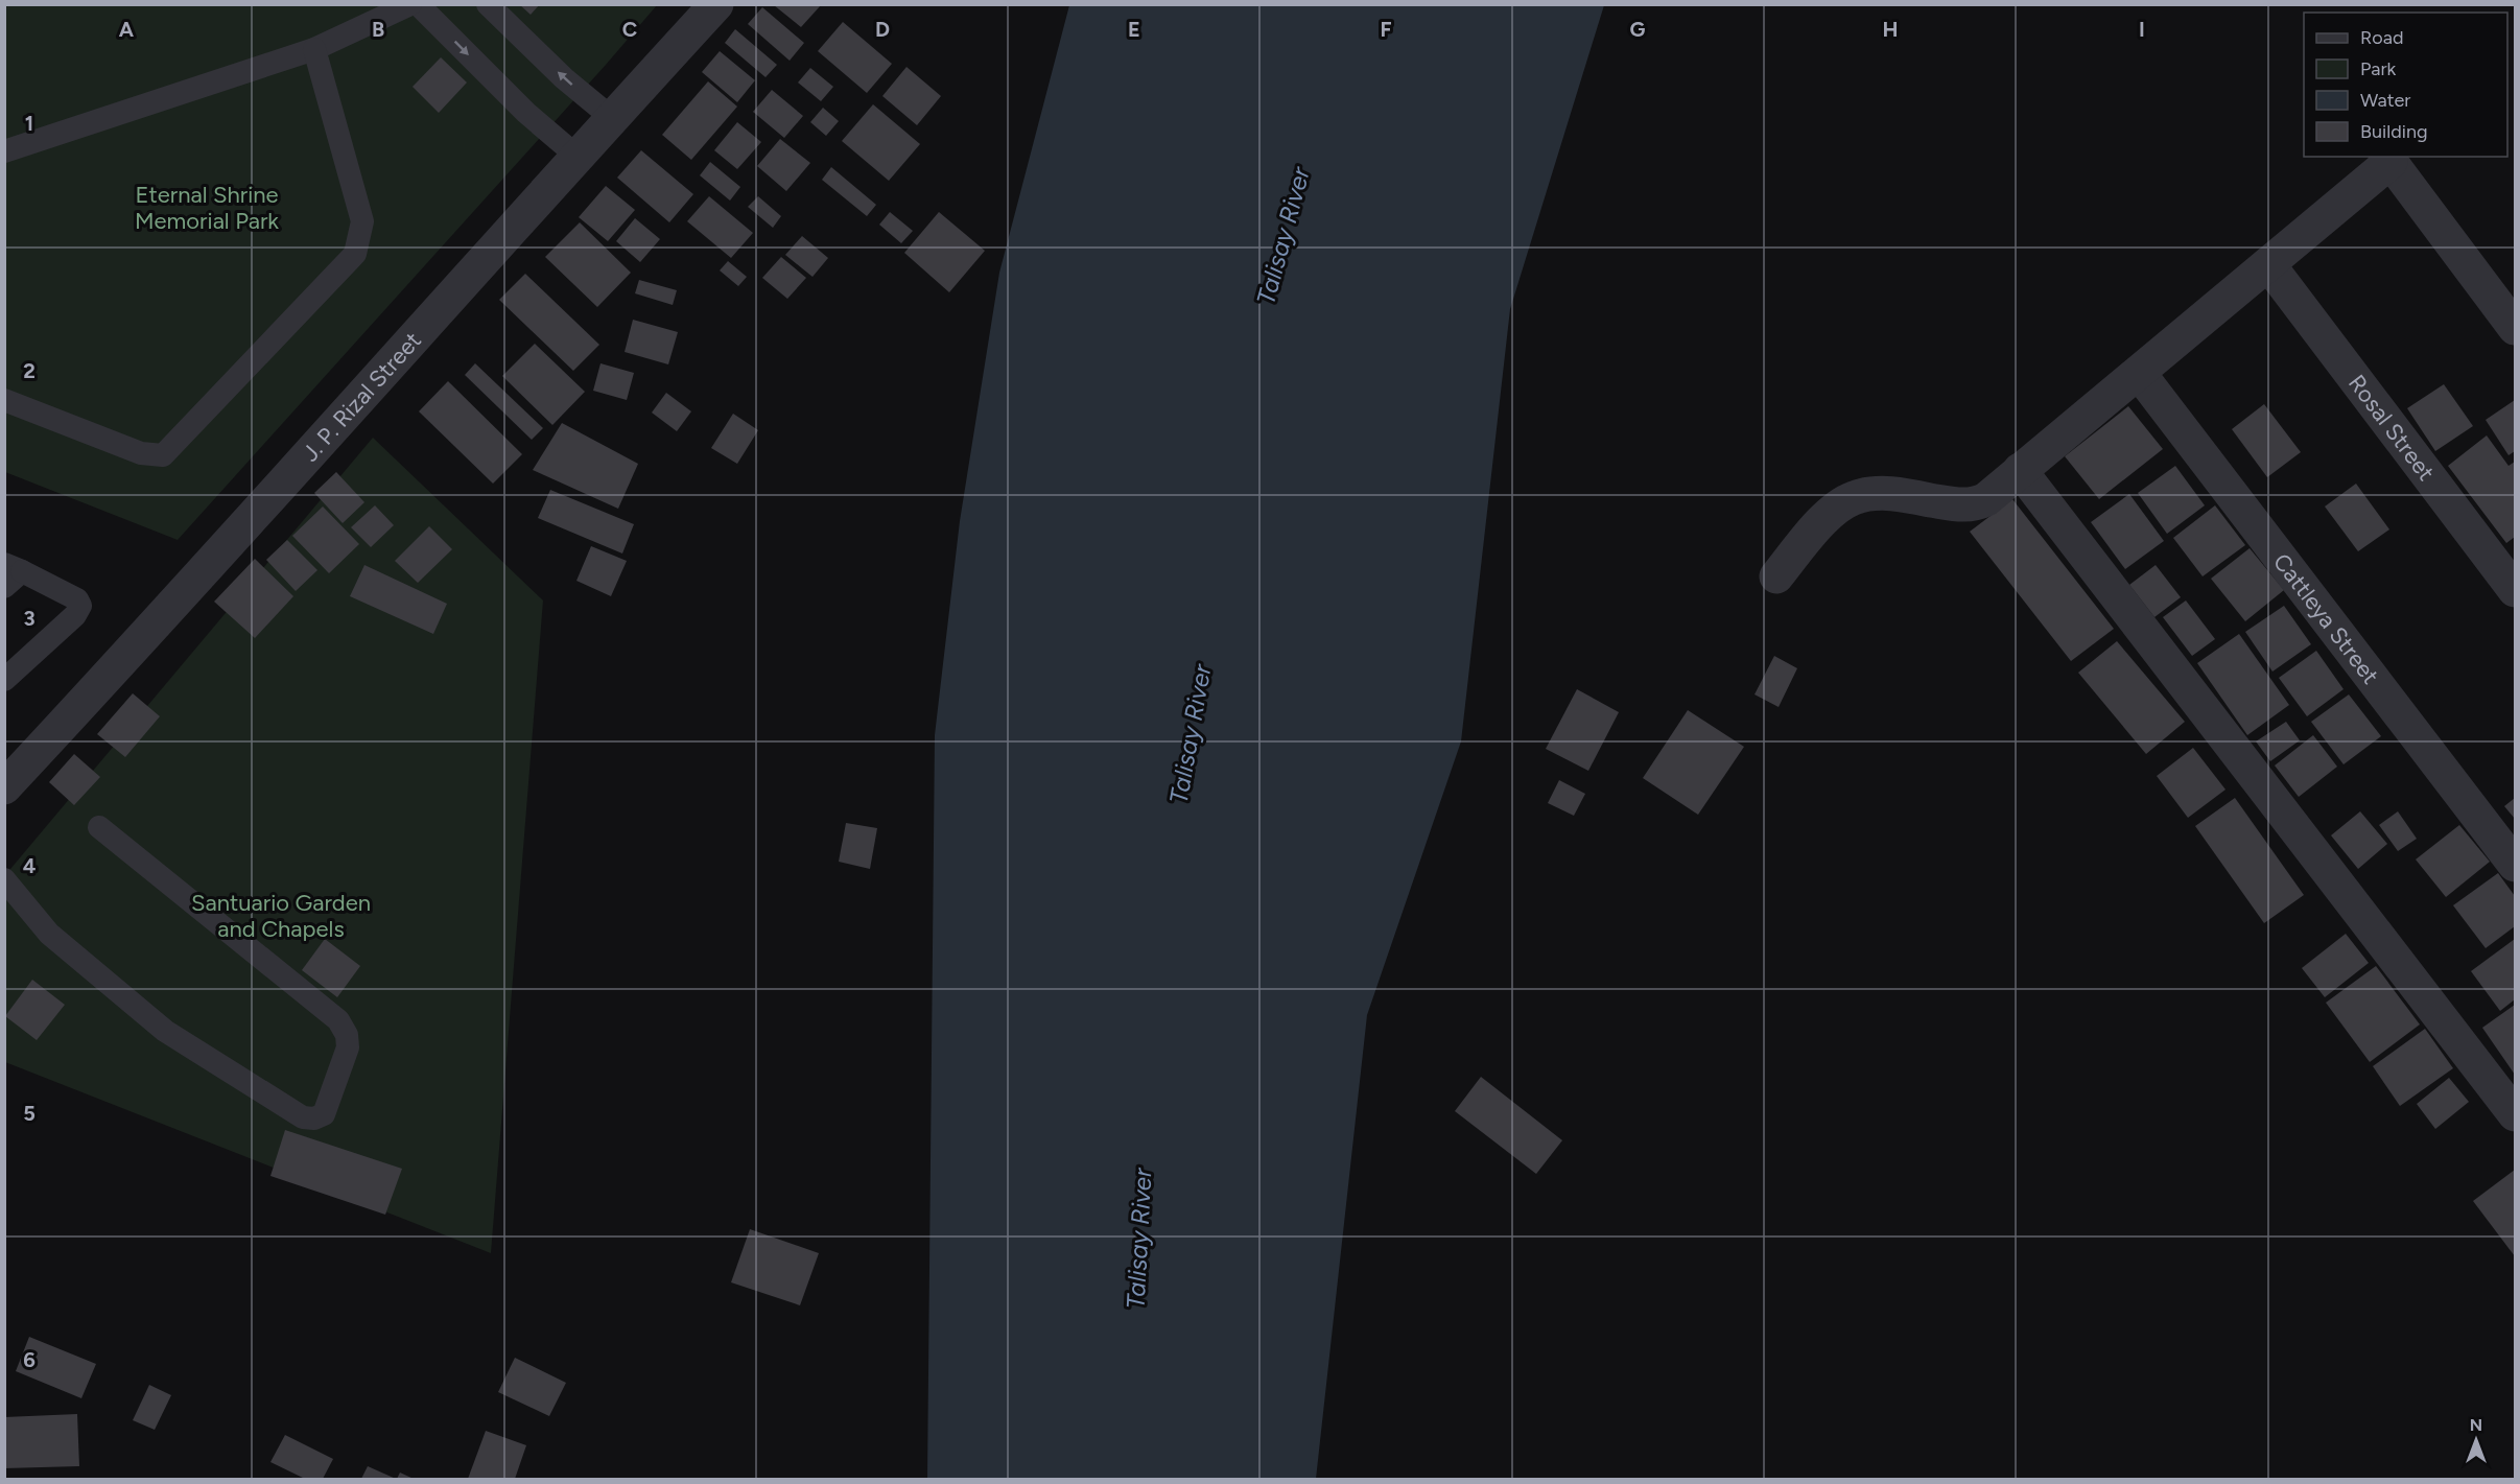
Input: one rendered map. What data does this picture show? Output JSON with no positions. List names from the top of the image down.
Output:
{
  "streets": {
    "street": ["J. P. Rizal Street", "Rosal Street", "Cattleya Street"]
  },
  "water": ["Talisay River"],
  "parks": ["Eternal Shrine Memorial Park", "Santuario Garden and Chapels"],
  "legend": [
    "Road",
    "Park",
    "Water",
    "Building"
  ],
  "north": "top",
  "grid": {
    "columns": [
      "A",
      "B",
      "C",
      "D",
      "E",
      "F",
      "G",
      "H",
      "I"
    ],
    "rows": [
      "1",
      "2",
      "3",
      "4",
      "5",
      "6"
    ]
  }
}
